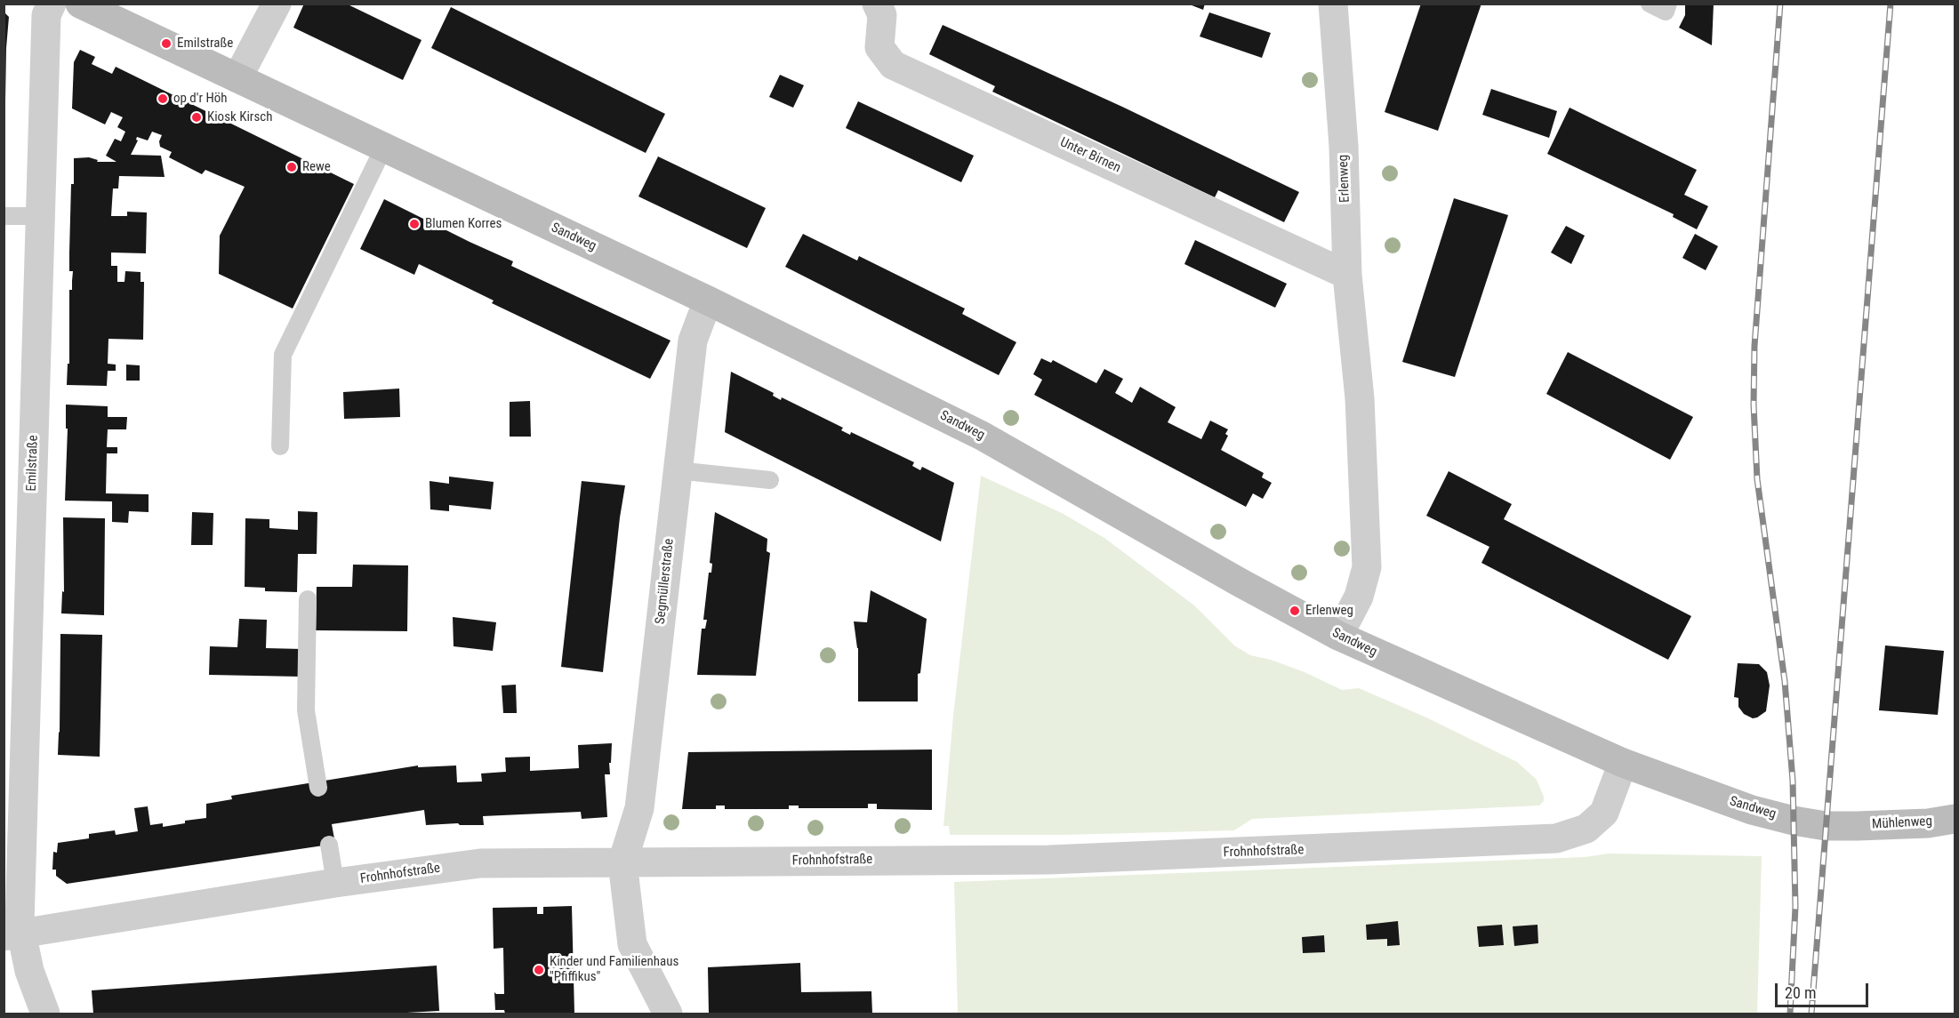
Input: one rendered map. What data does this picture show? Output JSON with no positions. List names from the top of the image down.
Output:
{
  "streets": {
    "street": [
      "Unter Birnen",
      "Erlenweg",
      "Sandweg",
      "Emilstraße",
      "Segmüllerstraße",
      "Mühlenweg",
      "Frohnhofstraße"
    ]
  },
  "crossings": [
    ["Unter Birnen", "Erlenweg"],
    ["Erlenweg", "Sandweg"],
    ["Sandweg", "Segmüllerstraße"],
    ["Sandweg", "Mühlenweg"],
    ["Sandweg", "Frohnhofstraße"],
    ["Emilstraße", "Frohnhofstraße"],
    ["Segmüllerstraße", "Frohnhofstraße"]
  ],
  "places": [
    "Emilstraße",
    "op d'r Höh",
    "Kiosk Kirsch",
    "Rewe",
    "Blumen Korres",
    "Erlenweg",
    "Kinder und Familienhaus \"Pfiffikus\""
  ],
  "scale_bar": "20 m"
}
